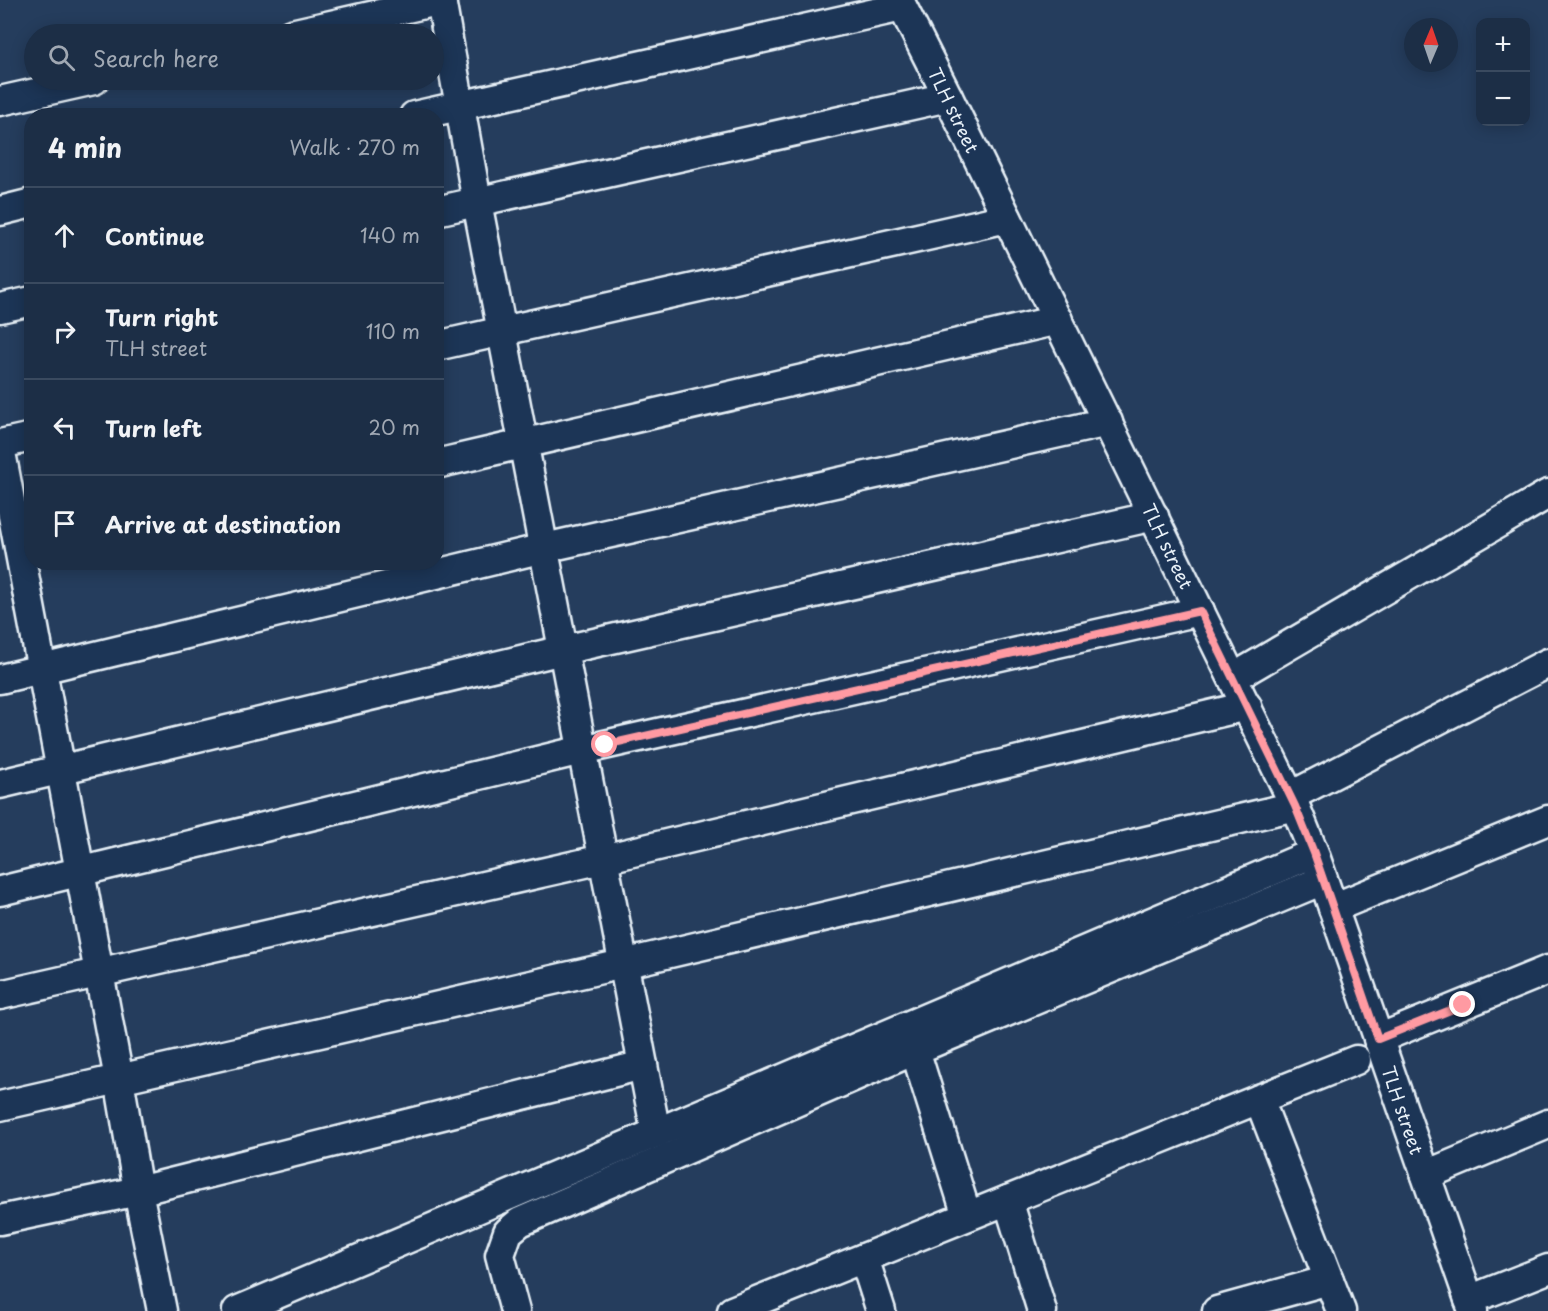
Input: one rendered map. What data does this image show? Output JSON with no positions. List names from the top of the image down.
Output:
{
  "streets": {
    "street": ["TLH street"]
  },
  "north": "top",
  "page": {
    "map_buttons": ["+", "−"],
    "search": "Search here",
    "heading": ["4 min", "Walk · 270 m"],
    "list": [
      ["Continue", "140 m"],
      ["Turn right", "TLH street", "110 m"],
      ["Turn left", "20 m"],
      "Arrive at destination"
    ]
  }
}
